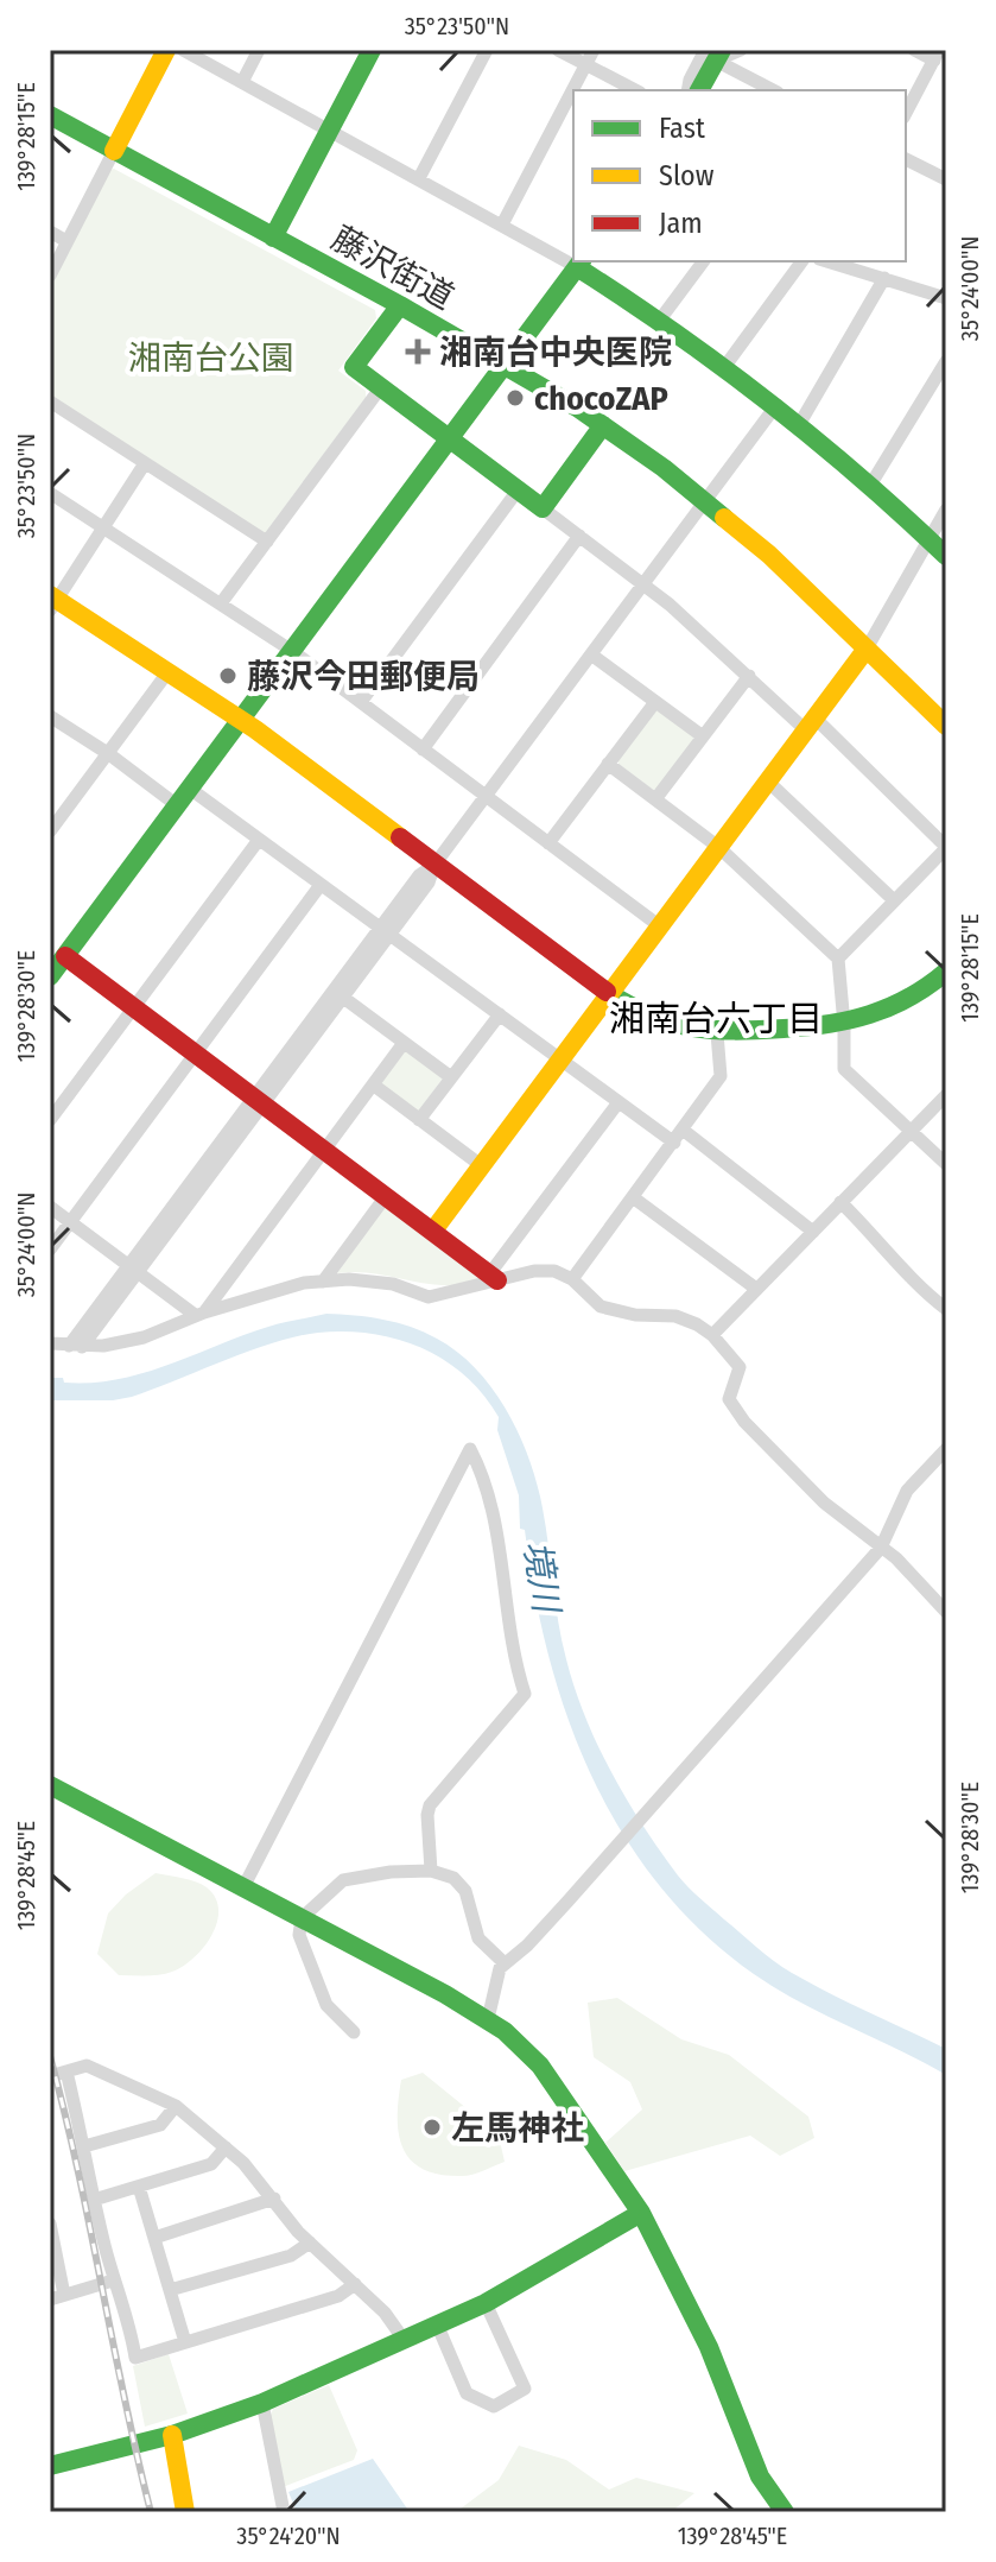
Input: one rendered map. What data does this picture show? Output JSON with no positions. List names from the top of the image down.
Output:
{
  "streets": {
    "main road": ["藤沢街道"]
  },
  "districts": ["湘南台六丁目"],
  "water": ["境川"],
  "parks": ["湘南台公園"],
  "places": {
    "health": ["湘南台中央医院"],
    "other": ["chocoZAP", "藤沢今田郵便局", "左馬神社"]
  },
  "legend": ["Fast", "Slow", "Jam"],
  "coordinates": [
    "35°23'50\"N",
    "139°28'15\"E",
    "35°24'00\"N",
    "139°28'30\"E",
    "139°28'45\"E",
    "35°24'20\"N"
  ]
}
